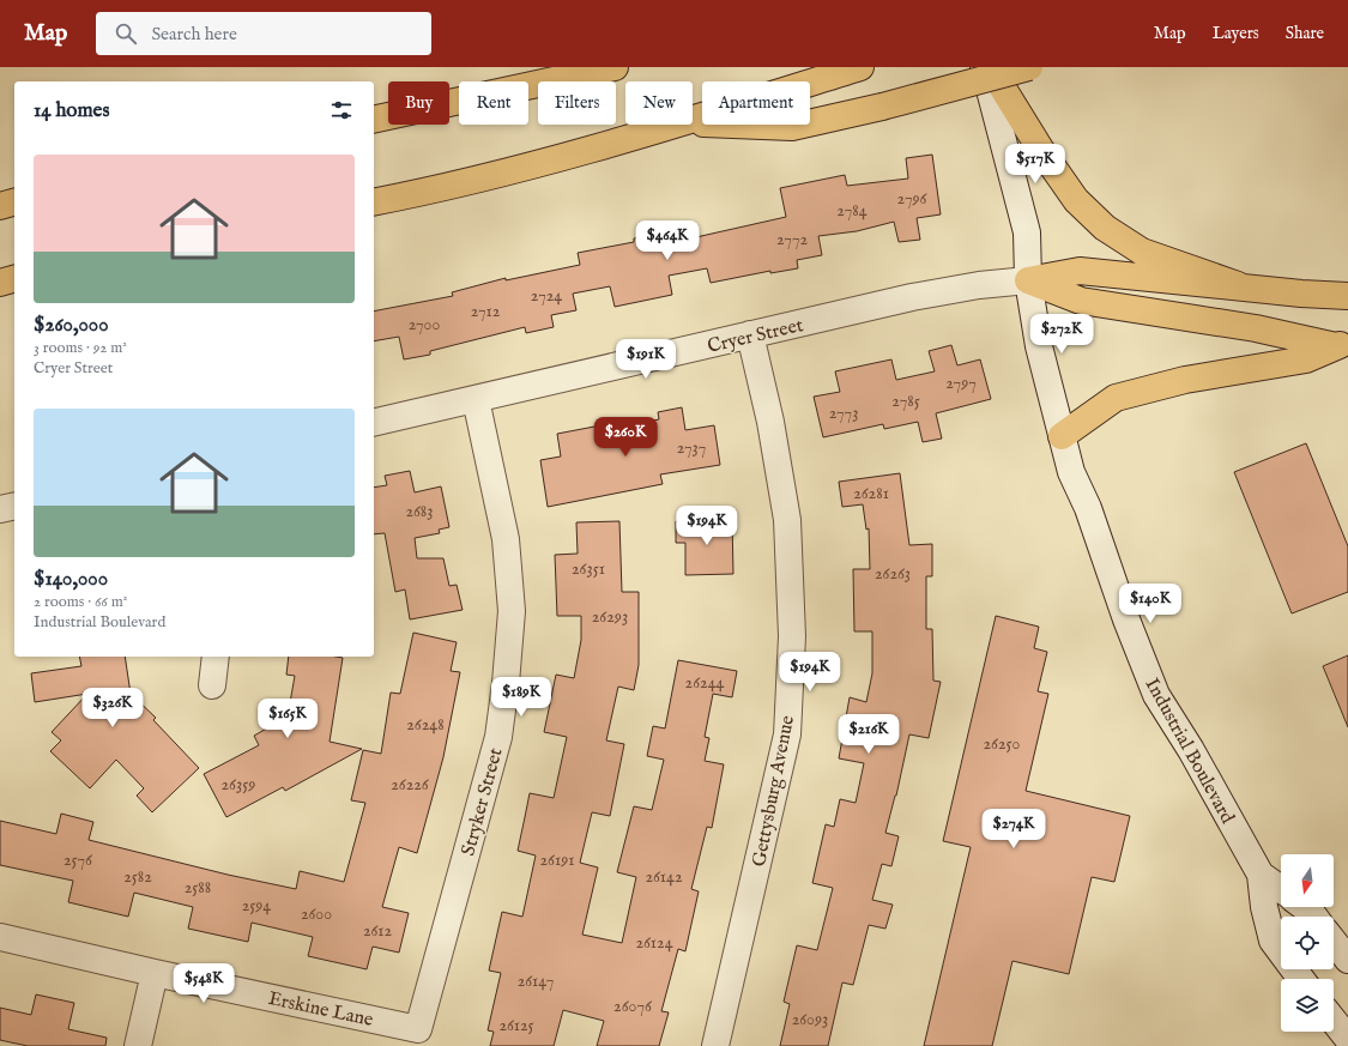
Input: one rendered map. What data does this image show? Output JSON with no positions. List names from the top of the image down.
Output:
{
  "streets": {
    "street": [
      "Cryer Street",
      "Industrial Boulevard",
      "Gettysburg Avenue",
      "Stryker Street",
      "Erskine Lane"
    ]
  },
  "crossings": [
    ["Cryer Street", "Industrial Boulevard"],
    ["Cryer Street", "Gettysburg Avenue"],
    ["Cryer Street", "Stryker Street"],
    ["Stryker Street", "Erskine Lane"]
  ],
  "house_numbers": [
    "2796",
    "2784",
    "2772",
    "2724",
    "2712",
    "2700",
    "2797",
    "2785",
    "2773",
    "2737",
    "26281",
    "2683",
    "26351",
    "26263",
    "26293",
    "26244",
    "26248",
    "26250",
    "26359",
    "26226",
    "2576",
    "26191",
    "2582",
    "26142",
    "2588",
    "2594",
    "2600",
    "2612",
    "26124",
    "26147",
    "26076",
    "26093",
    "26125"
  ],
  "north": "bottom",
  "page": {
    "header": "Map",
    "search": "Search here",
    "nav": ["Map", "Layers", "Share"],
    "chip": [
      "Buy",
      "Rent",
      "Filters",
      "New",
      "Apartment"
    ],
    "heading": "14 homes",
    "list": [
      {
        "name": "$260,000",
        "note": "3 rooms · 92 m² · Cryer Street"
      },
      {
        "name": "$140,000",
        "note": "2 rooms · 66 m² · Industrial Boulevard"
      }
    ],
    "price": [
      "$517K",
      "$464K",
      "$272K",
      "$191K",
      "$260K",
      "$194K",
      "$140K",
      "$194K",
      "$189K",
      "$326K",
      "$165K",
      "$216K",
      "$274K",
      "$548K"
    ]
  }
}
